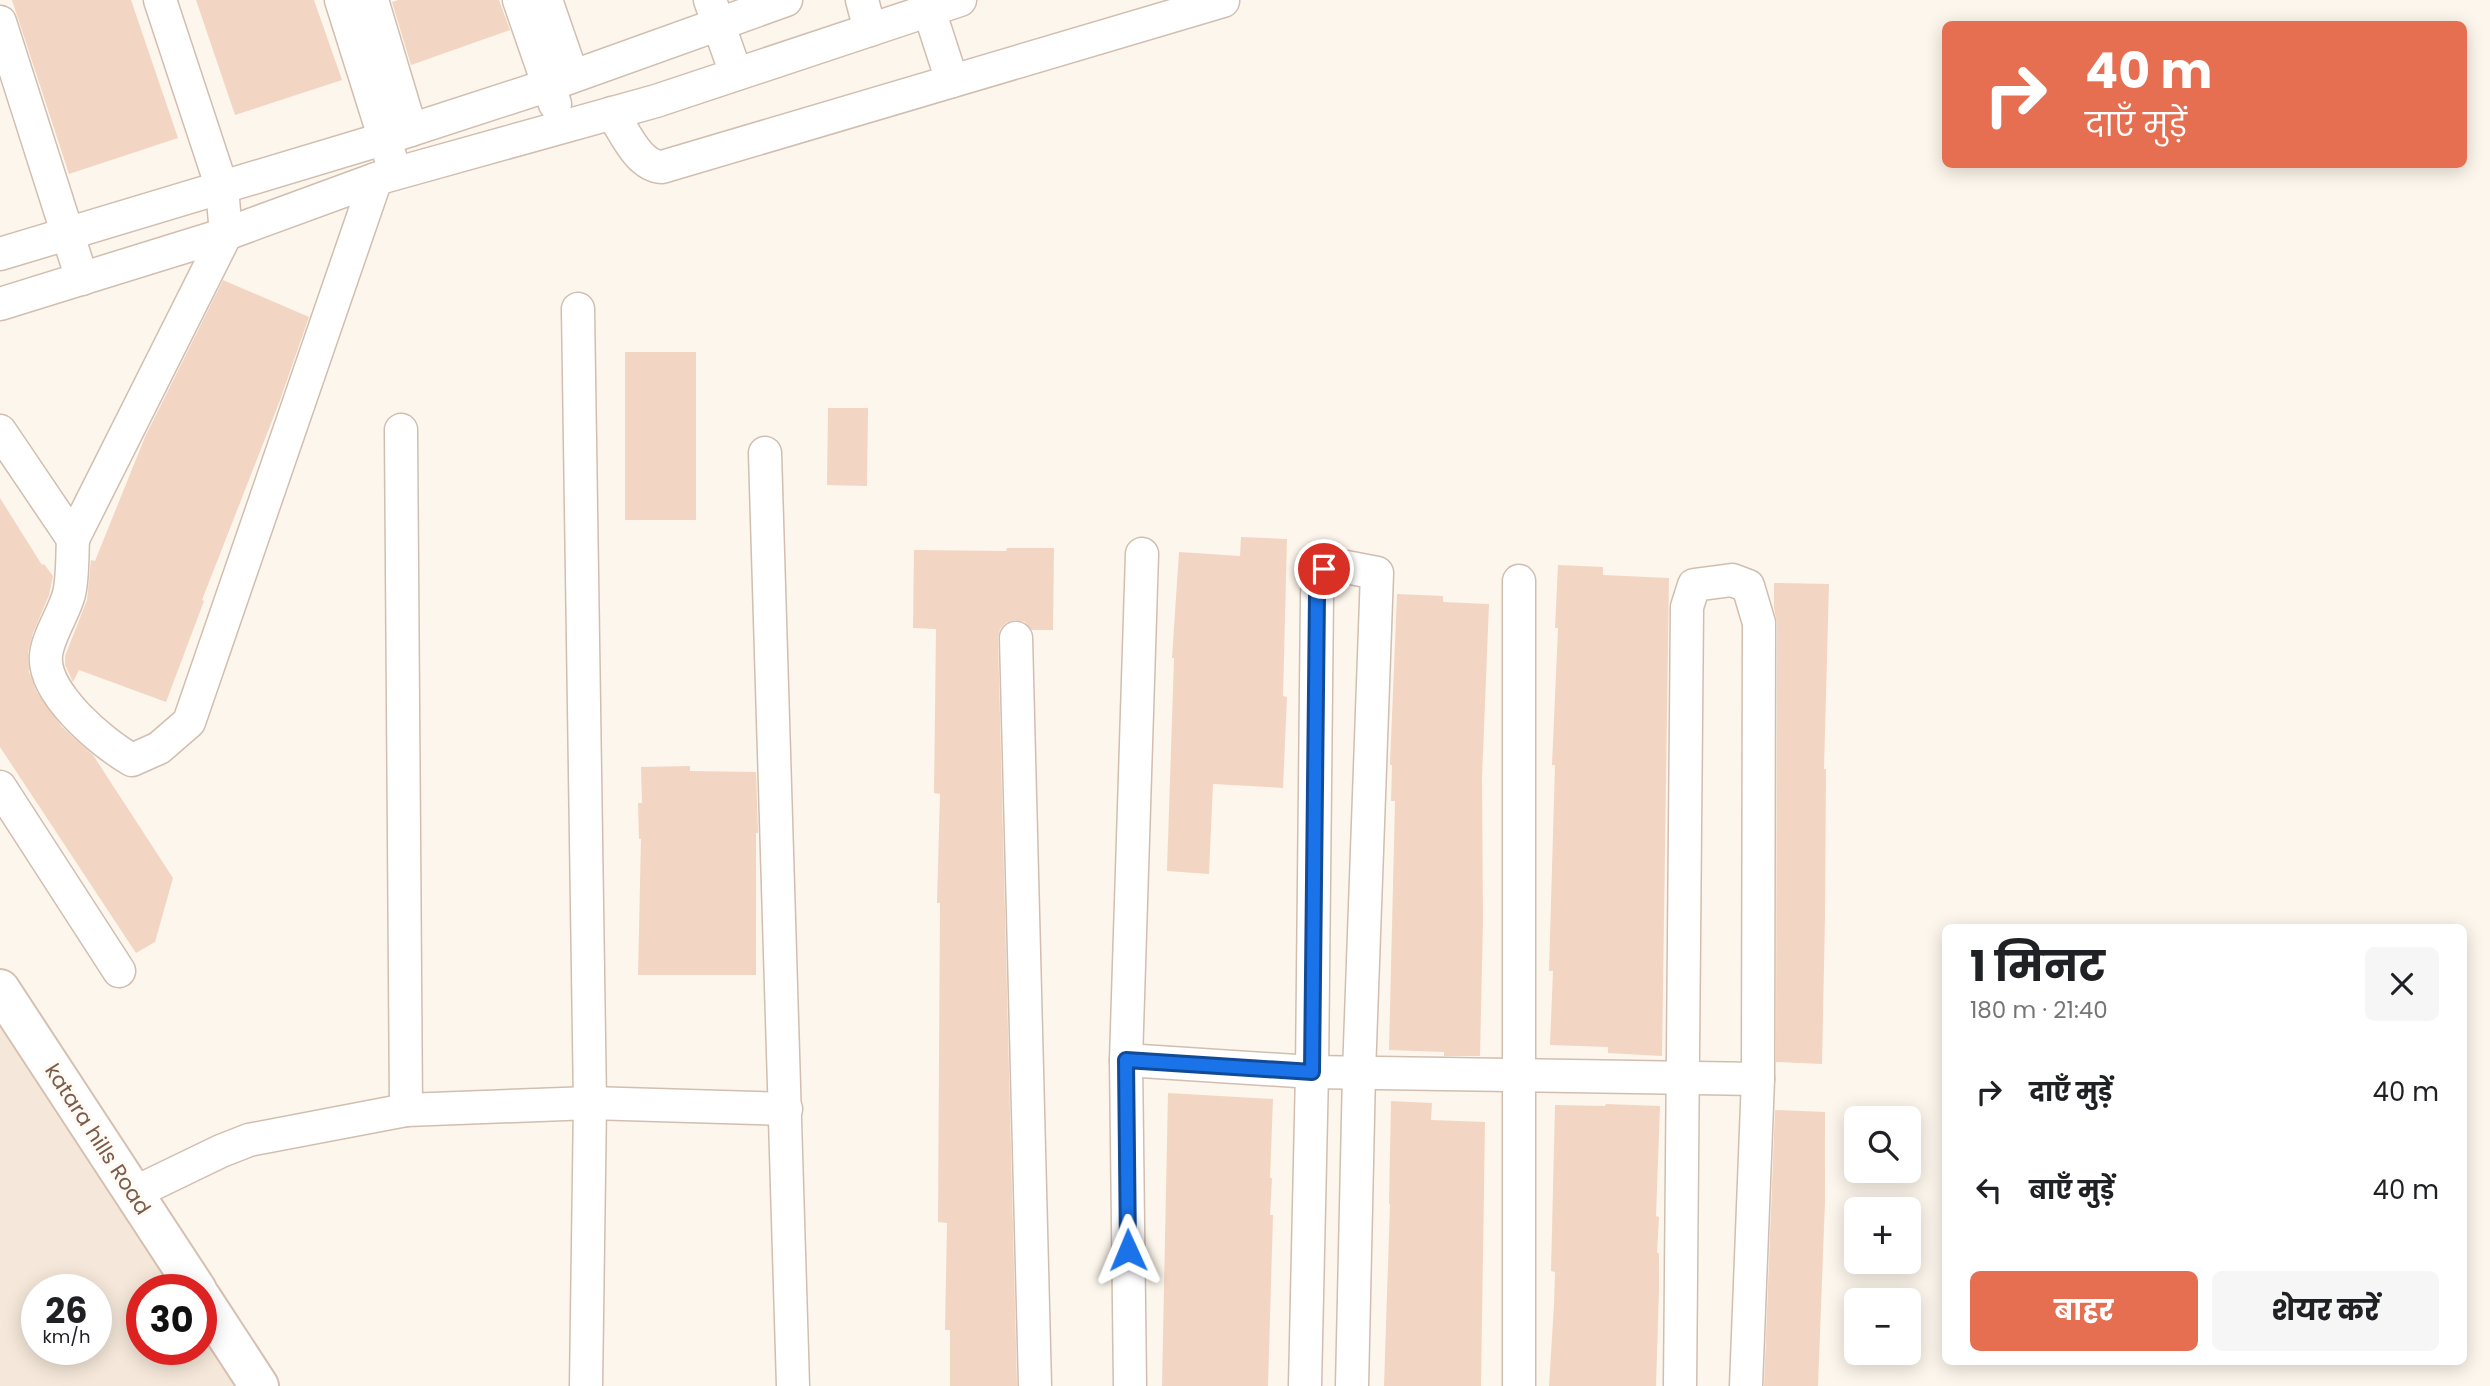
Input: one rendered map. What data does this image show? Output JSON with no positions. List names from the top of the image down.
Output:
{
  "streets": {
    "main road": ["katara hills Road"]
  },
  "page": {
    "turn": ["40 m", "दाएँ मुड़ें"],
    "heading": ["1 मिनट", "180 m · 21:40"],
    "list": [
      {
        "name": "दाएँ मुड़ें",
        "value": "40 m"
      },
      {
        "name": "बाएँ मुड़ें",
        "value": "40 m"
      }
    ],
    "map_buttons": ["+", "−"],
    "buttons": ["बाहर", "शेयर करें"],
    "speed": "26 km/h",
    "limit": "30"
  }
}
